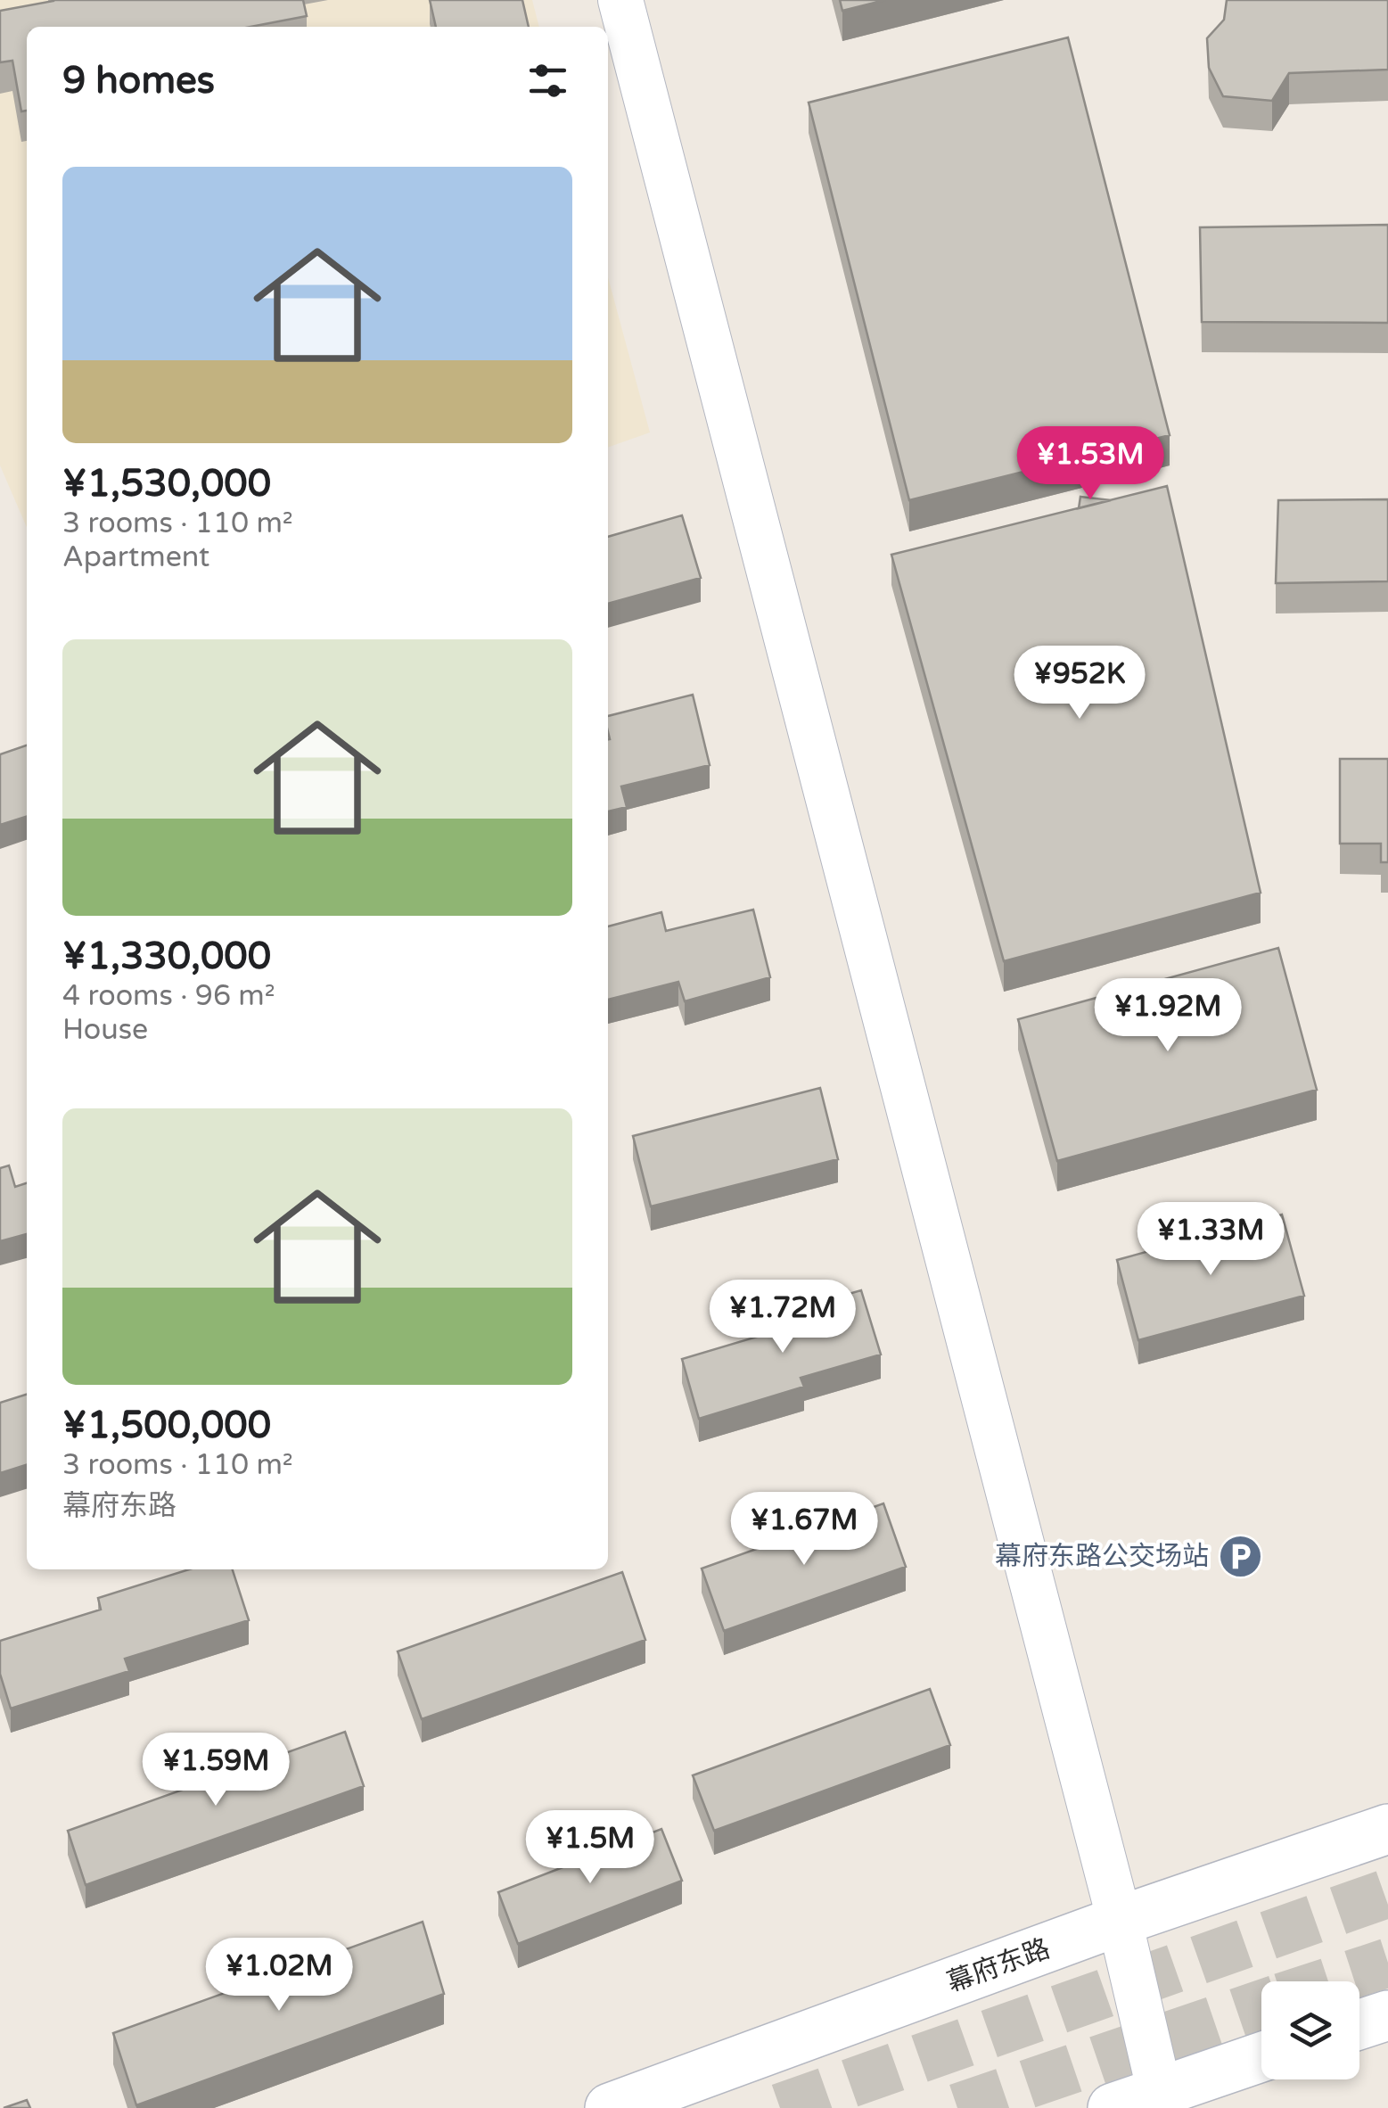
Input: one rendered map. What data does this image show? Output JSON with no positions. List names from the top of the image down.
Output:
{
  "streets": {
    "main road": ["幕府东路"]
  },
  "places": {
    "parking": ["幕府东路公交场站"]
  },
  "page": {
    "heading": "9 homes",
    "list": [
      {
        "name": "¥1,530,000",
        "note": "3 rooms · 110 m² · Apartment"
      },
      {
        "name": "¥1,330,000",
        "note": "4 rooms · 96 m² · House"
      },
      {
        "name": "¥1,500,000",
        "note": "3 rooms · 110 m² · 幕府东路"
      }
    ],
    "price": [
      "¥1.53M",
      "¥952K",
      "¥1.92M",
      "¥1.33M",
      "¥1.72M",
      "¥1.67M",
      "¥1.59M",
      "¥1.5M",
      "¥1.02M"
    ]
  }
}
